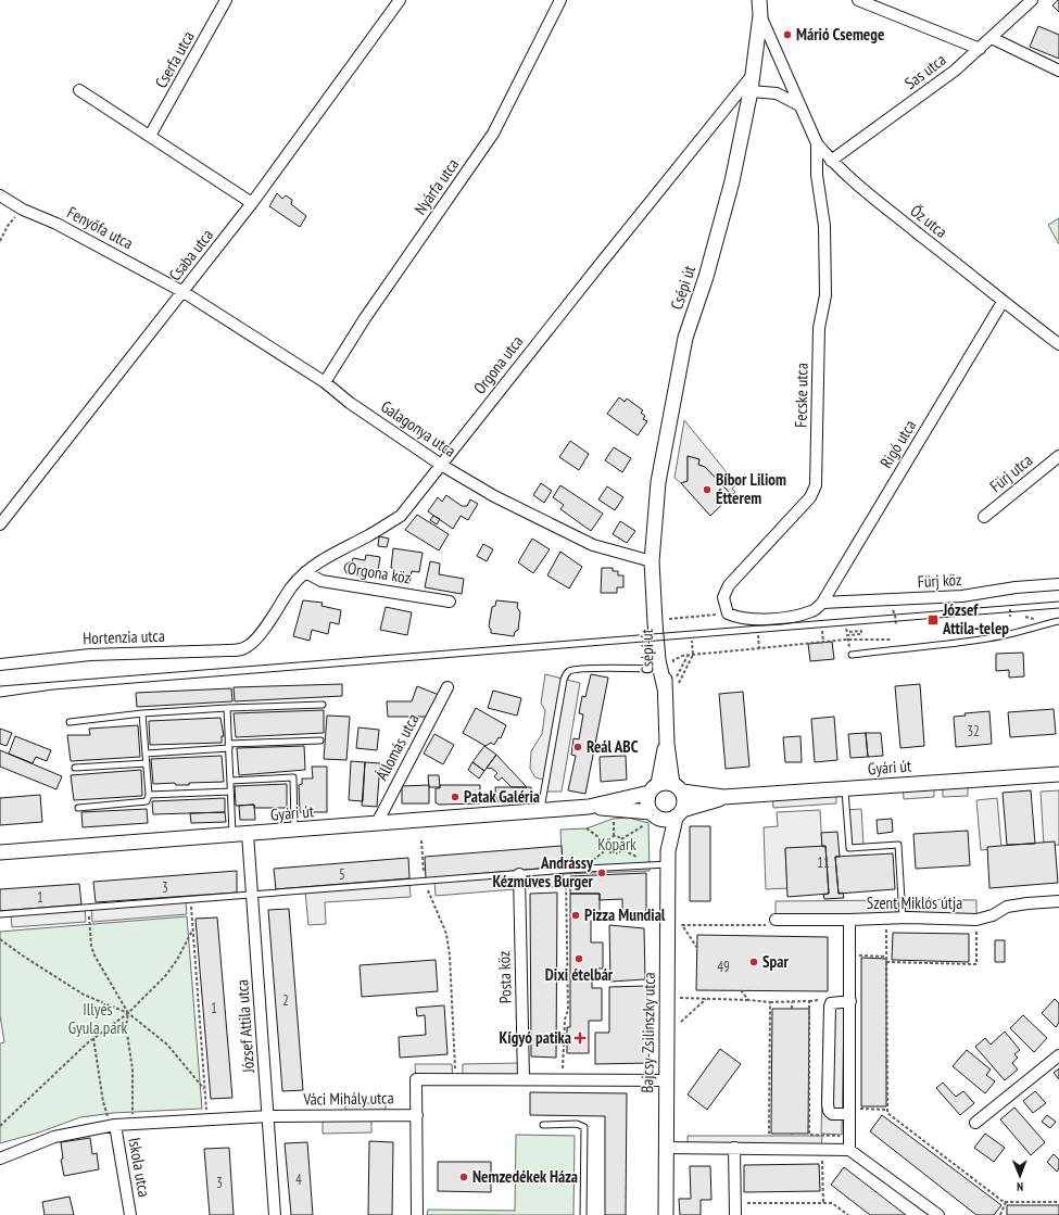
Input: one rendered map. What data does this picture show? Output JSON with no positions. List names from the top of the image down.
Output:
{
  "streets": {
    "street": [
      "Cserfa utca",
      "Sas utca",
      "Nyárfa utca",
      "Őz utca",
      "Fenyőfa utca",
      "Csaba utca",
      "Csépi út",
      "Orgona utca",
      "Fecske utca",
      "Galagonya utca",
      "Rigó utca",
      "Fürj utca",
      "Orgona köz",
      "Fürj köz",
      "Hortenzia utca",
      "Állomás utca",
      "Gyári út",
      "Szent Miklós útja",
      "Posta köz",
      "József Attila utca",
      "Bajcsy-Zsilinszky utca",
      "Váci Mihály utca",
      "Iskola utca"
    ]
  },
  "crossings": [
    ["Sas utca", "Őz utca"],
    ["Nyárfa utca", "Galagonya utca"],
    ["Őz utca", "Csépi út"],
    ["Őz utca", "Fecske utca"],
    ["Őz utca", "Rigó utca"],
    ["Fenyőfa utca", "Csaba utca"],
    ["Fenyőfa utca", "Galagonya utca"],
    ["Csaba utca", "Galagonya utca"],
    ["Csépi út", "Orgona utca"],
    ["Csépi út", "Galagonya utca"],
    ["Csépi út", "Gyári út"],
    ["Csépi út", "Bajcsy-Zsilinszky utca"],
    ["Orgona utca", "Galagonya utca"],
    ["Orgona utca", "Orgona köz"],
    ["Orgona utca", "Hortenzia utca"],
    ["Rigó utca", "Fürj köz"],
    ["Állomás utca", "Gyári út"],
    ["Gyári út", "József Attila utca"],
    ["Gyári út", "Bajcsy-Zsilinszky utca"],
    ["Posta köz", "Váci Mihály utca"],
    ["József Attila utca", "Váci Mihály utca"],
    ["Bajcsy-Zsilinszky utca", "Váci Mihály utca"],
    ["Váci Mihály utca", "Iskola utca"]
  ],
  "parks": ["Kőpark", "Illyés Gyula park"],
  "places": {
    "other": [
      "Márió Csemege",
      "Bíbor Liliom Étterem",
      "Reál ABC",
      "Patak Galéria",
      "Andrássy Kézműves Burger",
      "Pizza Mundial",
      "Dixi ételbár",
      "Spar",
      "Nemzedékek Háza"
    ],
    "transit": ["József Attila-telep"],
    "health": ["Kígyó patika"]
  },
  "house_numbers": [
    "32",
    "11",
    "5",
    "3",
    "1",
    "49",
    "2",
    "1",
    "4",
    "3"
  ],
  "north": "bottom"
}
